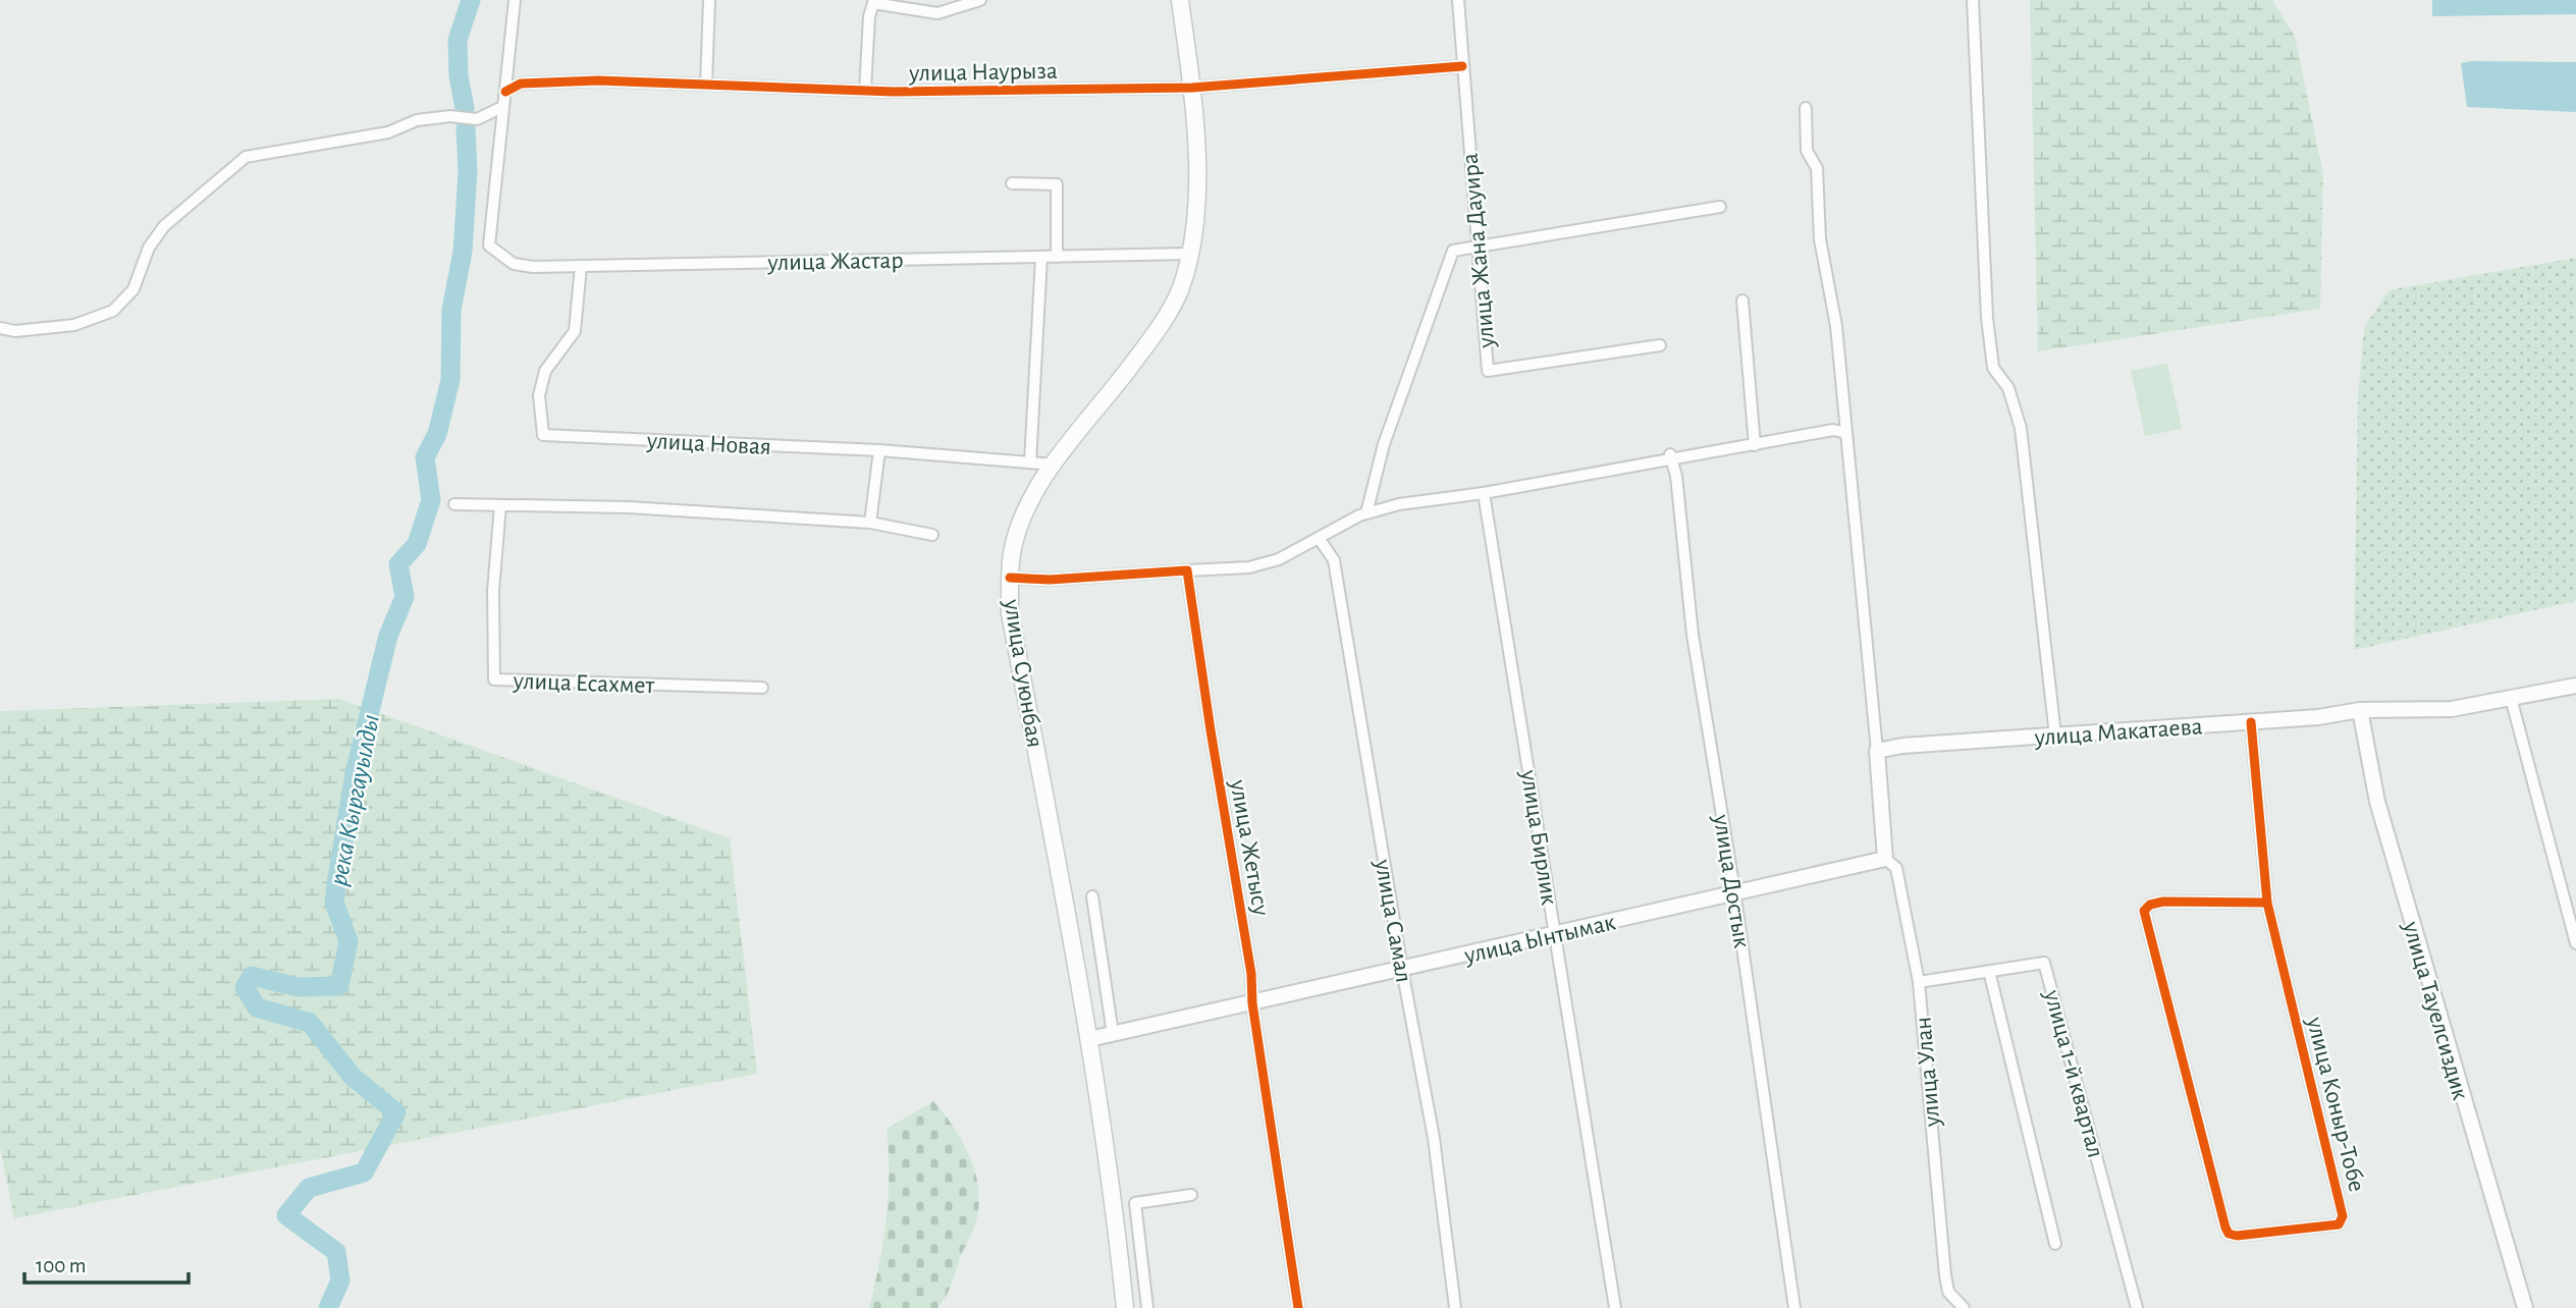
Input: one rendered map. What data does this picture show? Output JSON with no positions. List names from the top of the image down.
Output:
{
  "streets": {
    "main road": ["улица Суюнбая"],
    "street": [
      "улица Наурыза",
      "улица Жана Дауира",
      "улица Жастар",
      "улица Новая",
      "улица Есахмет",
      "улица Макатаева",
      "улица Бирлик",
      "улица Жетысу",
      "улица Достык",
      "улица Самал",
      "улица Ынтымак",
      "улица Тауелсиздик",
      "улица Улан",
      "улица 1-й квартал",
      "улица Коныр-Тобе"
    ]
  },
  "crossings": [
    ["улица Наурыза", "улица Жана Дауира"],
    ["улица Наурыза", "улица Суюнбая"],
    ["улица Жастар", "улица Новая"],
    ["улица Жастар", "улица Суюнбая"],
    ["улица Новая", "улица Суюнбая"],
    ["улица Суюнбая", "улица Ынтымак"],
    ["улица Макатаева", "улица Тауелсиздик"],
    ["улица Макатаева", "улица Коныр-Тобе"],
    ["улица Бирлик", "улица Ынтымак"],
    ["улица Жетысу", "улица Ынтымак"],
    ["улица Достык", "улица Ынтымак"],
    ["улица Самал", "улица Ынтымак"],
    ["улица Ынтымак", "улица Улан"],
    ["улица Улан", "улица 1-й квартал"]
  ],
  "water": ["река Кыргауылды"],
  "scale_bar": "100 m"
}
